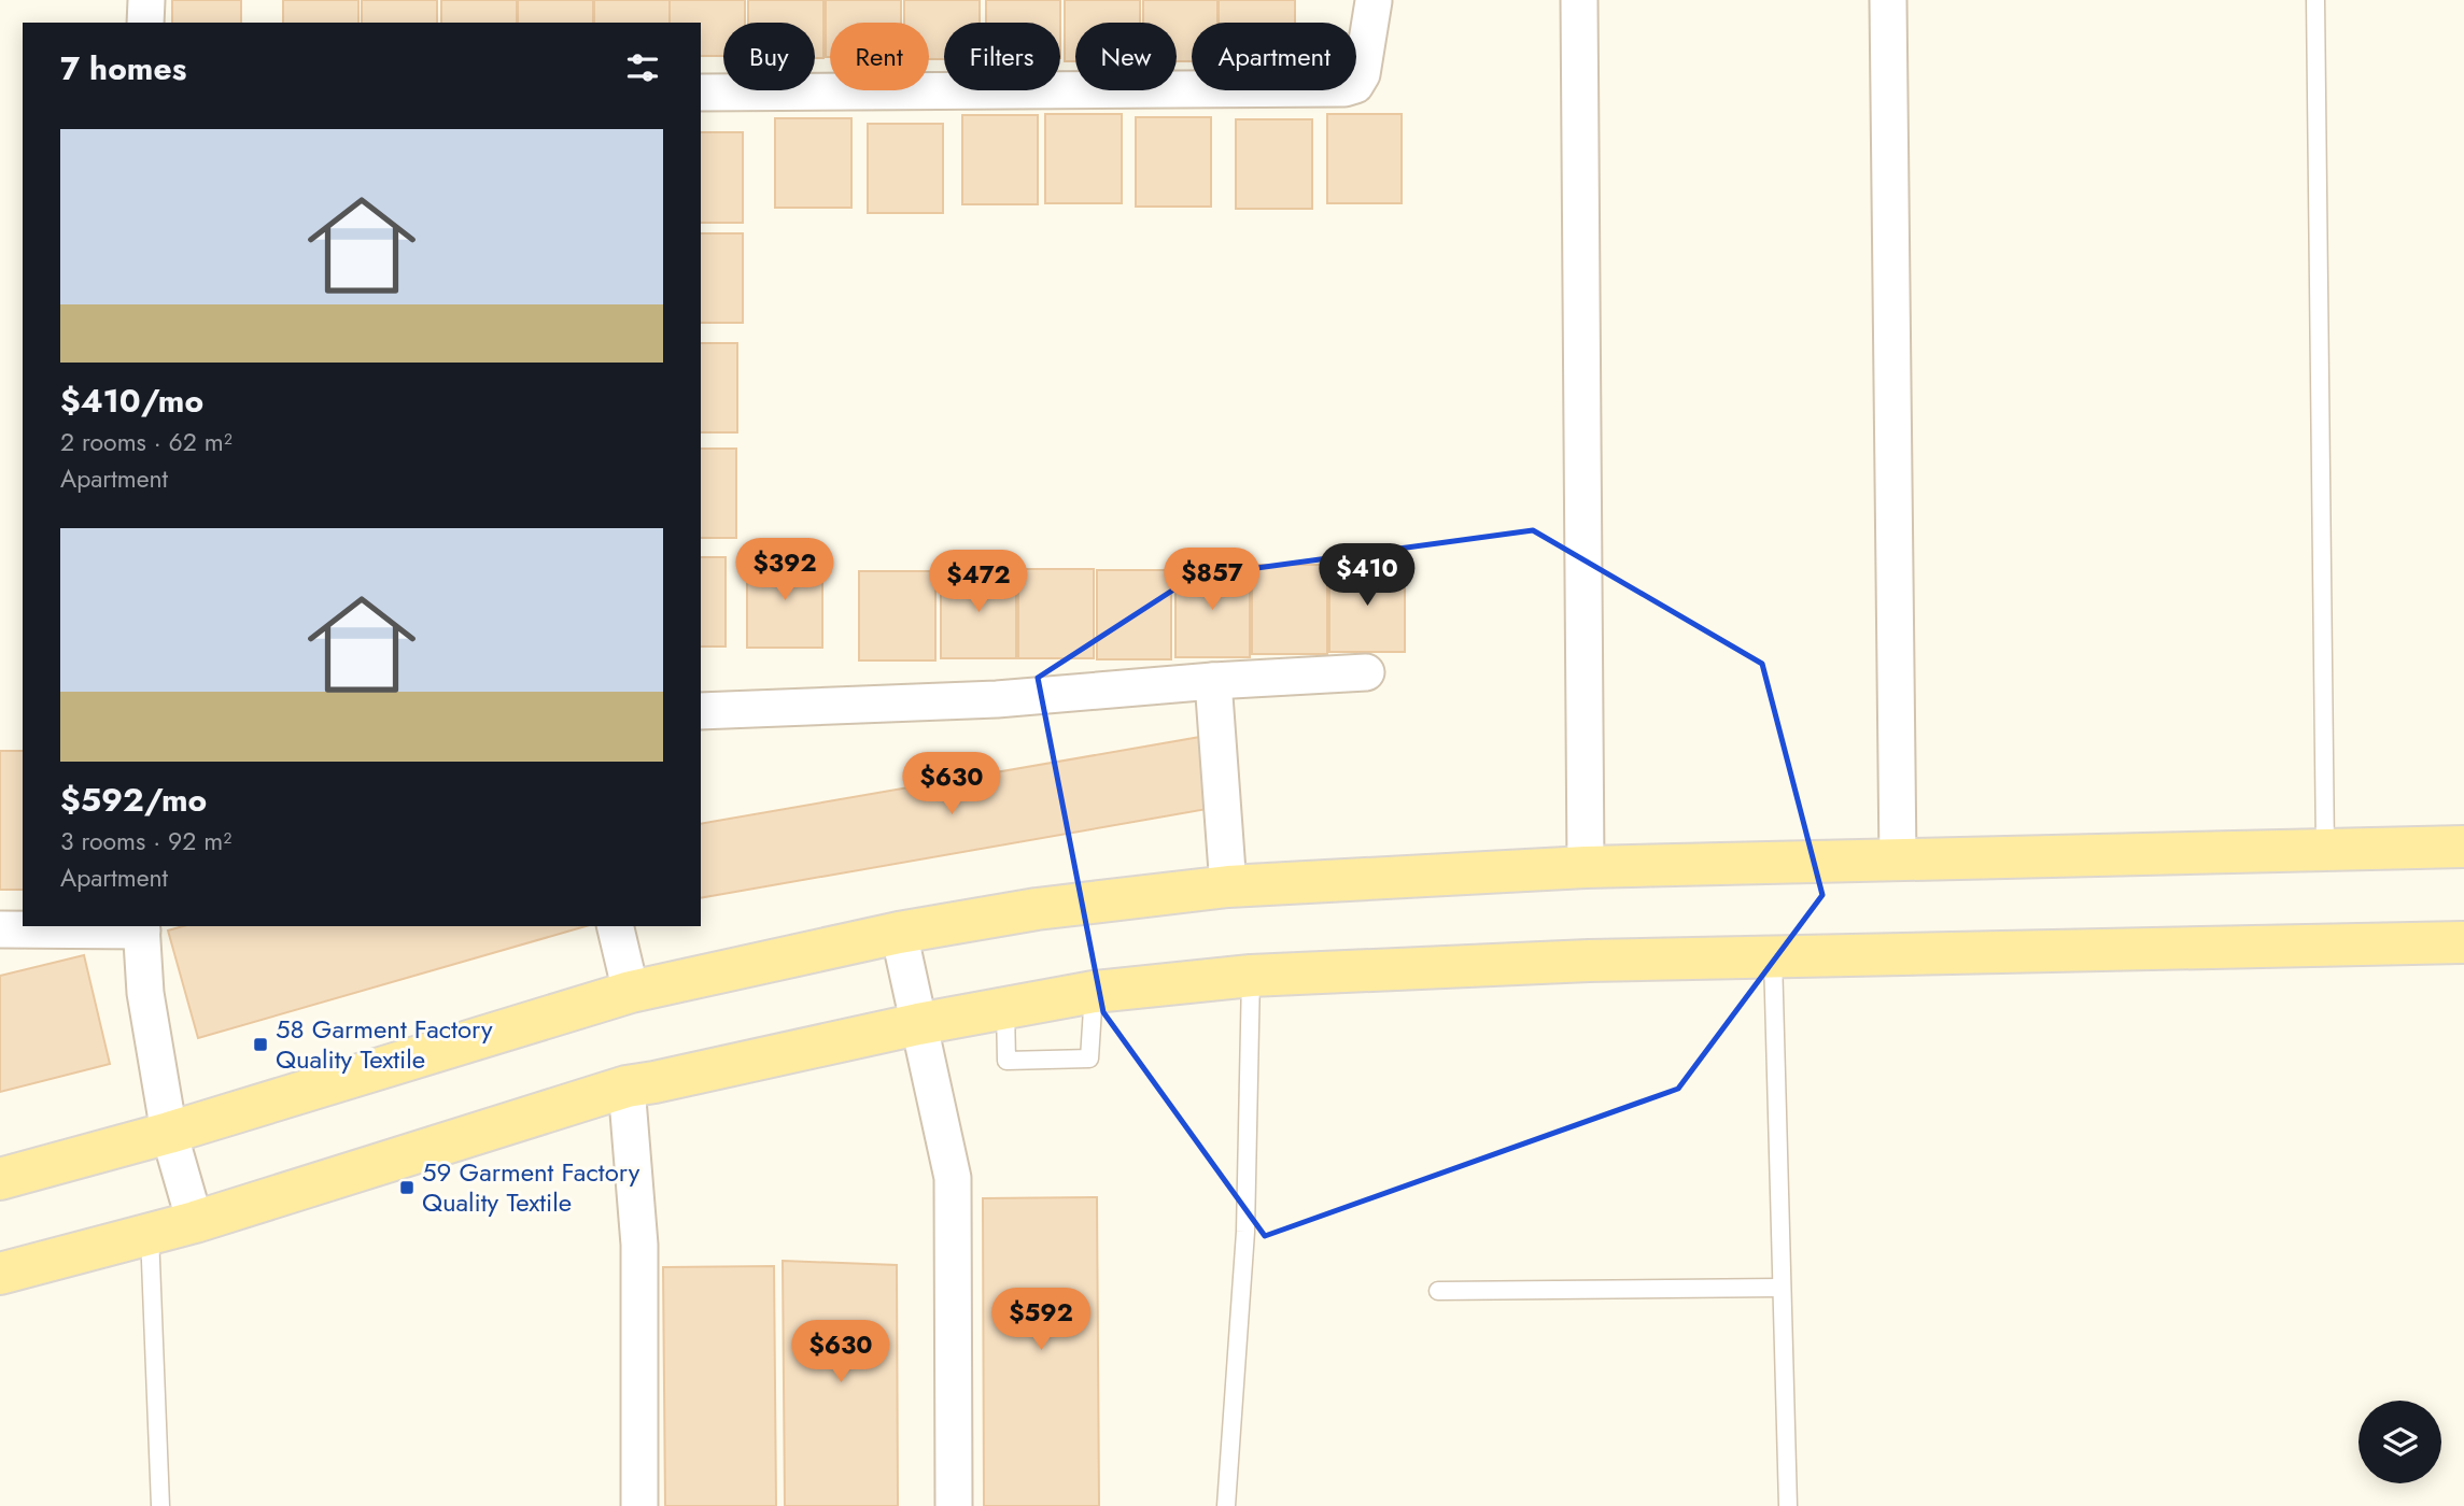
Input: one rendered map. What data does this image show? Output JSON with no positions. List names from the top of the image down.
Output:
{
  "places": {
    "transit": ["58 Garment Factory Quality Textile", "59 Garment Factory Quality Textile"]
  },
  "page": {
    "chip": [
      "Buy",
      "Rent",
      "Filters",
      "New",
      "Apartment"
    ],
    "heading": "7 homes",
    "list": [
      {
        "name": "$410/mo",
        "note": "2 rooms · 62 m² · Apartment"
      },
      {
        "name": "$592/mo",
        "note": "3 rooms · 92 m² · Apartment"
      }
    ],
    "price": [
      "$392",
      "$410",
      "$857",
      "$472",
      "$630",
      "$592",
      "$630"
    ]
  }
}
